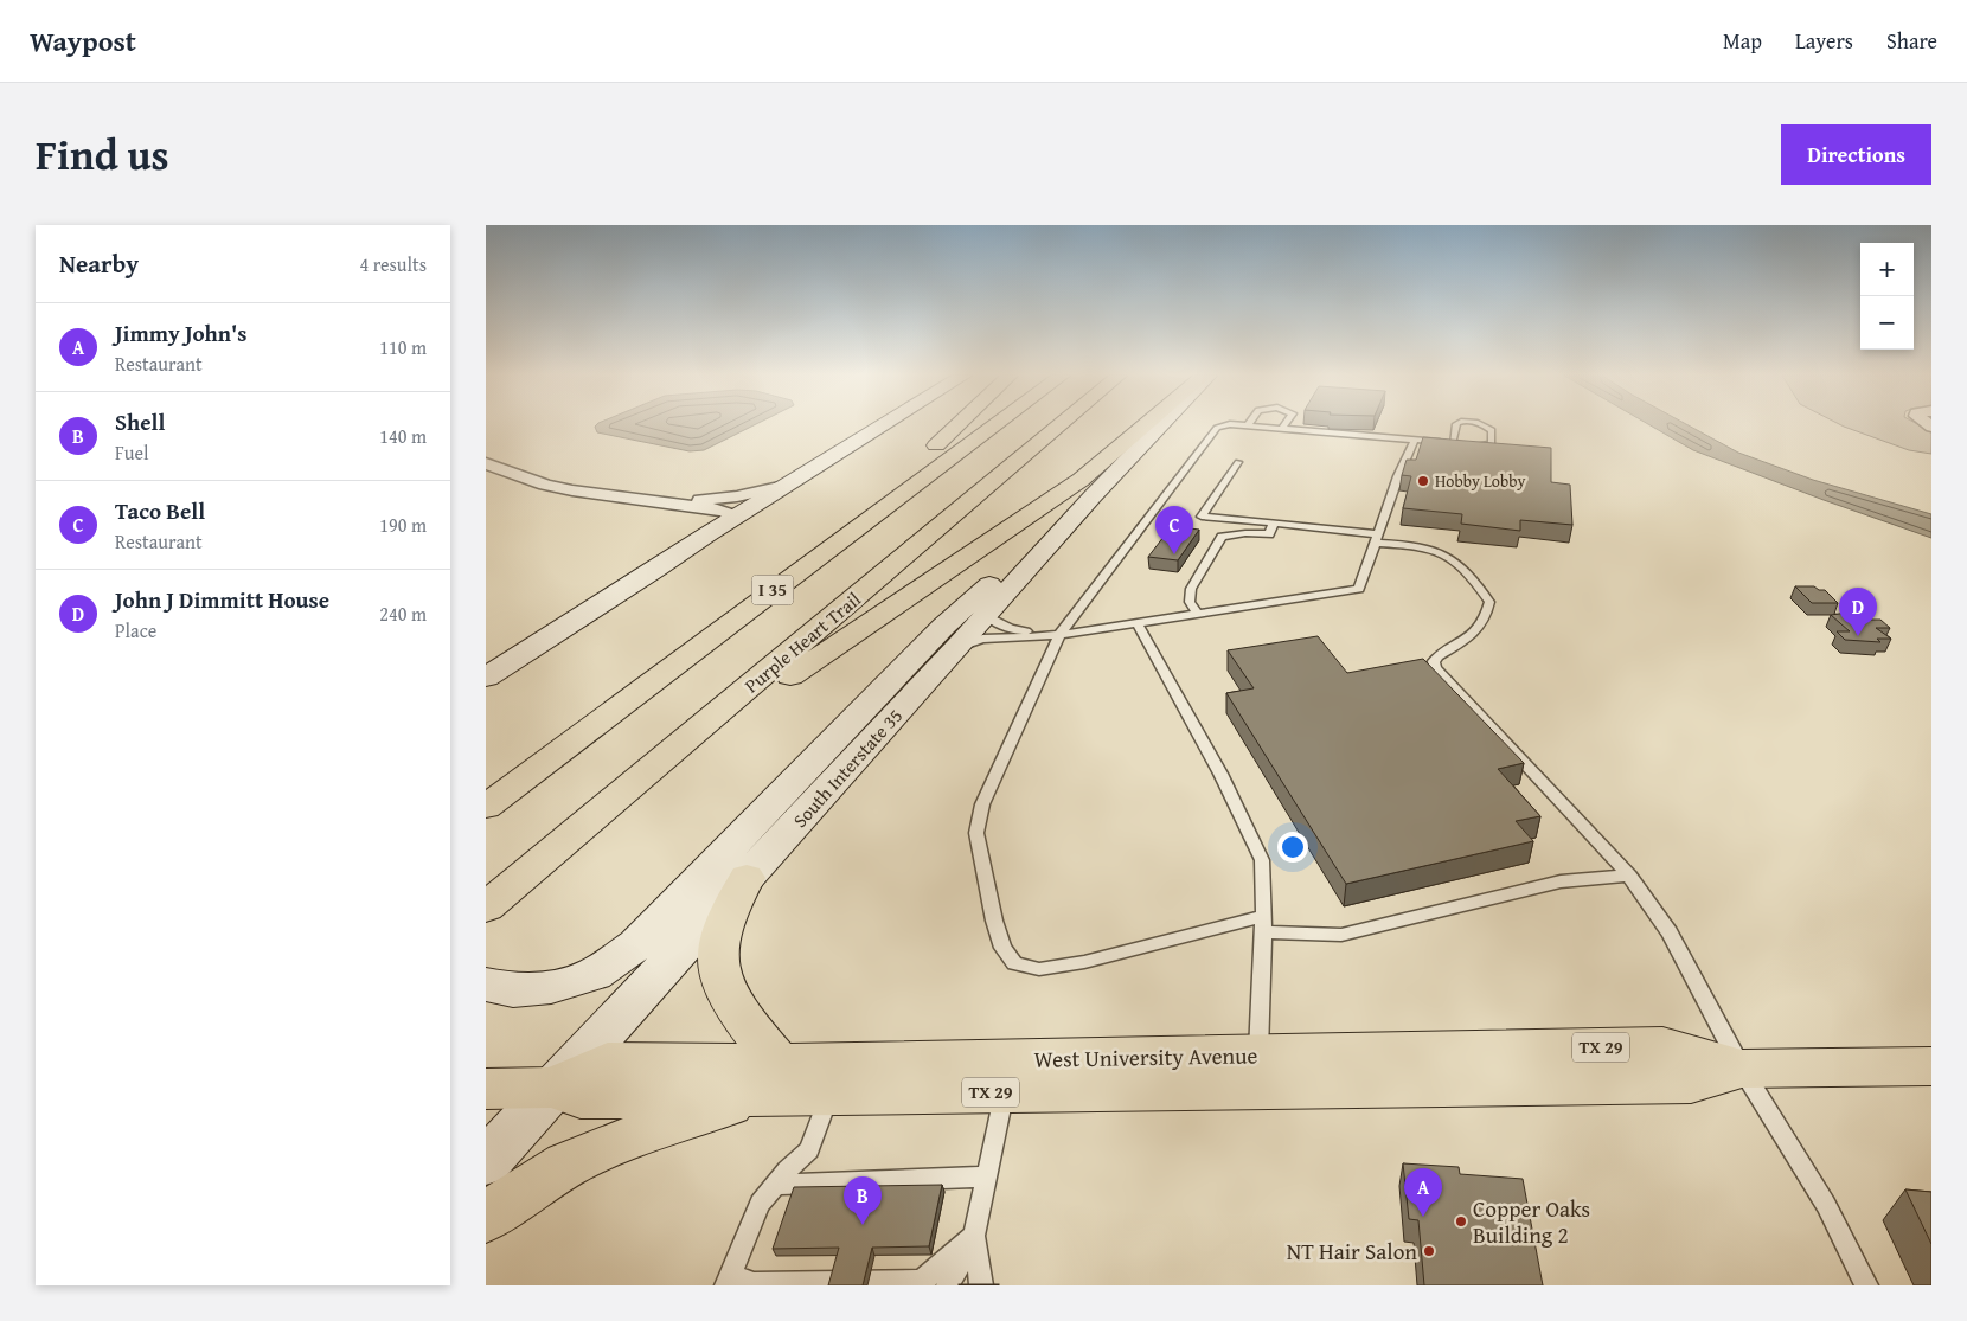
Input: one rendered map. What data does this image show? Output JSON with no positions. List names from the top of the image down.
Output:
{
  "streets": {
    "main road": [
      "I 35",
      "Purple Heart Trail",
      "South Interstate 35",
      "TX 29",
      "West University Avenue"
    ]
  },
  "crossings": [
    ["South Interstate 35", "West University Avenue"]
  ],
  "places": ["Hobby Lobby", "Copper Oaks Building 2", "NT Hair Salon"],
  "page": {
    "header": "Waypost",
    "nav": ["Map", "Layers", "Share"],
    "title": "Find us",
    "buttons": "Directions",
    "heading": ["Nearby", "4 results"],
    "map_buttons": ["+", "−"],
    "list": [
      {
        "mark": "A",
        "name": "Jimmy John's",
        "note": "Restaurant",
        "value": "110 m"
      },
      {
        "mark": "B",
        "name": "Shell",
        "note": "Fuel",
        "value": "140 m"
      },
      {
        "mark": "C",
        "name": "Taco Bell",
        "note": "Restaurant",
        "value": "190 m"
      },
      {
        "mark": "D",
        "name": "John J Dimmitt House",
        "note": "Place",
        "value": "240 m"
      }
    ],
    "pins": [
      "C",
      "D",
      "A",
      "B"
    ]
  }
}
